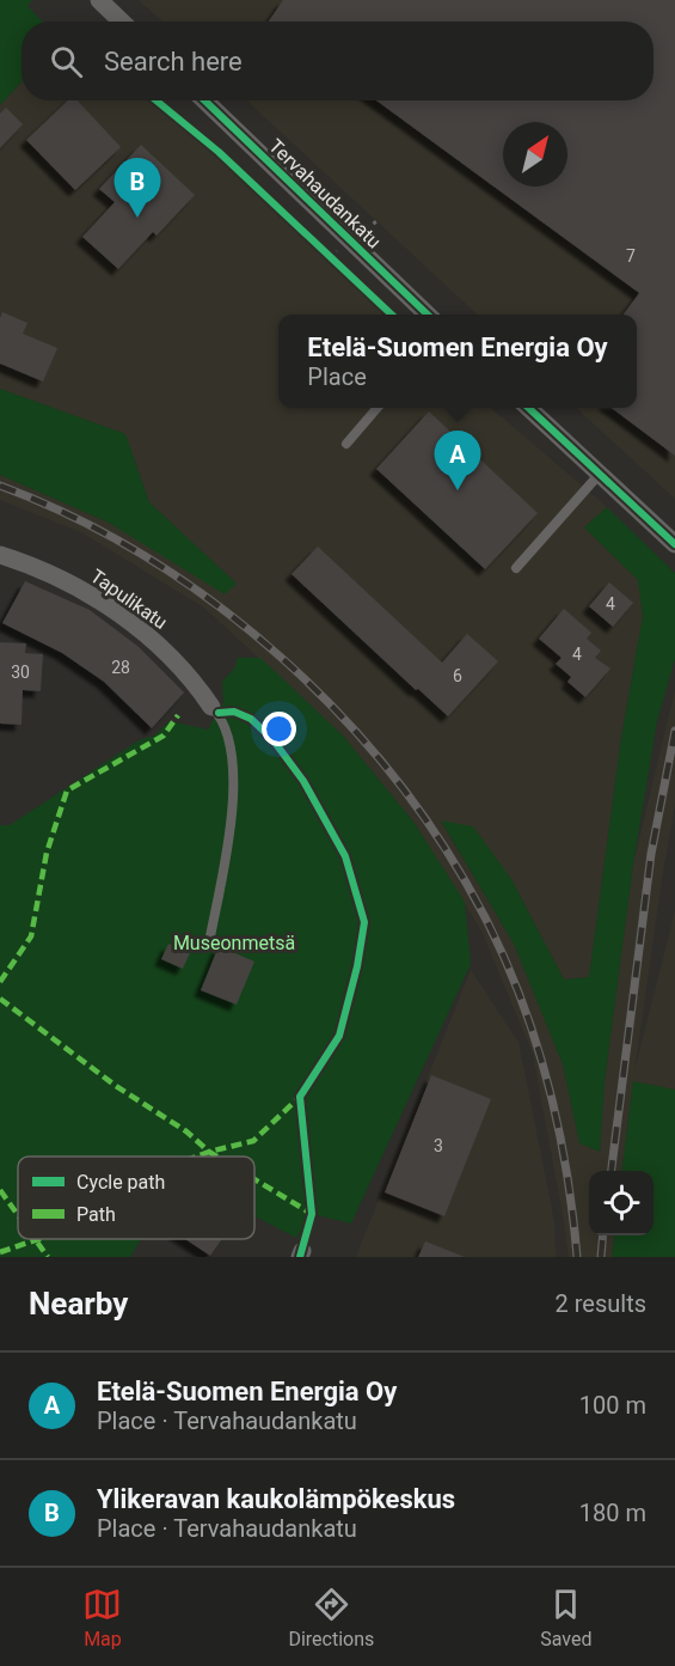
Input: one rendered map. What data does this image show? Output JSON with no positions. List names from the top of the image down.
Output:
{
  "streets": {
    "street": ["Tervahaudankatu", "Tapulikatu"]
  },
  "parks": ["Museonmetsä"],
  "house_numbers": [
    "7",
    "4",
    "4",
    "28",
    "30",
    "6",
    "3"
  ],
  "legend": ["Cycle path", "Path"],
  "north": "top right",
  "page": {
    "search": "Search here",
    "pins": ["B", "A"],
    "popup": ["Etelä-Suomen Energia Oy", "Place"],
    "heading": ["Nearby", "2 results"],
    "list": [
      {
        "mark": "A",
        "name": "Etelä-Suomen Energia Oy",
        "note": "Place · Tervahaudankatu",
        "value": "100 m"
      },
      {
        "mark": "B",
        "name": "Ylikeravan kaukolämpökeskus",
        "note": "Place · Tervahaudankatu",
        "value": "180 m"
      }
    ],
    "nav": ["Map", "Directions", "Saved"]
  }
}
